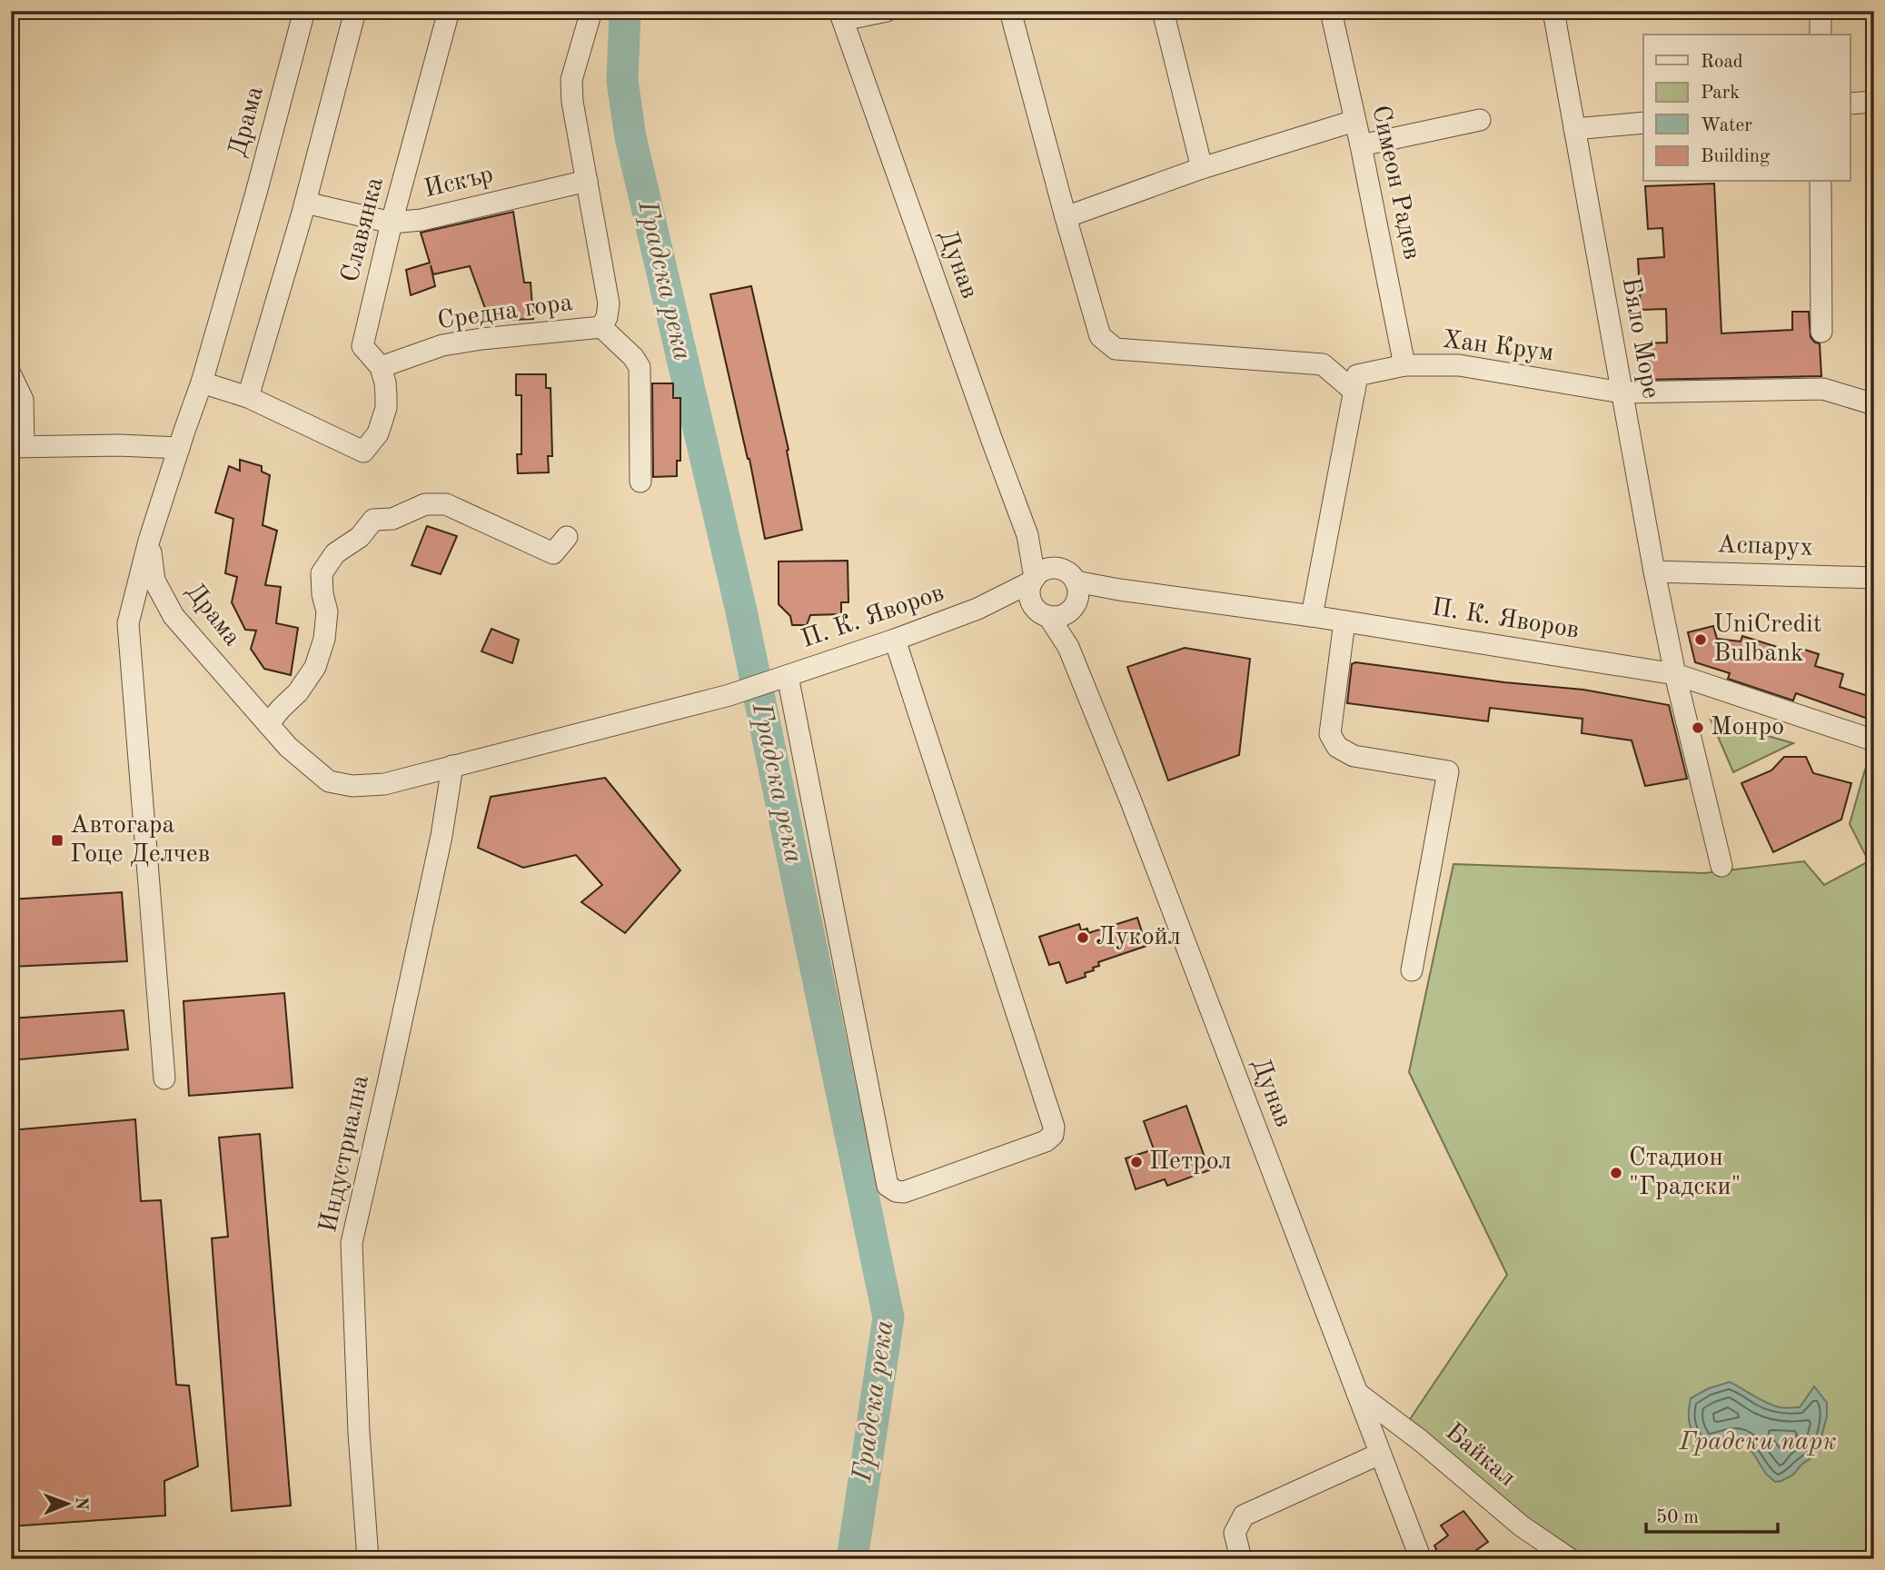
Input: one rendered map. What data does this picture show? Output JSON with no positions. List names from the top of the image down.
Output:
{
  "streets": {
    "street": [
      "Драма",
      "Искър",
      "Симеон Радев",
      "Славянка",
      "Дунав",
      "Средна гора",
      "Бяло Море",
      "Хан Крум",
      "Аспарух",
      "П. К. Яворов",
      "Индустриална",
      "Байкал"
    ]
  },
  "crossings": [
    ["Драма", "П. К. Яворов"],
    ["Драма", "Индустриална"],
    ["Искър", "Славянка"],
    ["Симеон Радев", "Хан Крум"],
    ["Славянка", "Средна гора"],
    ["Дунав", "П. К. Яворов"],
    ["Дунав", "Байкал"],
    ["Бяло Море", "Хан Крум"],
    ["Бяло Море", "Аспарух"],
    ["Бяло Море", "П. К. Яворов"]
  ],
  "water": ["Градска река"],
  "parks": ["Градски парк"],
  "places": {
    "other": [
      "UniCredit Bulbank",
      "Монро",
      "Лукойл",
      "Петрол",
      "Стадион \"Градски\""
    ],
    "transit": ["Автогара Гоце Делчев"]
  },
  "legend": [
    "Road",
    "Park",
    "Water",
    "Building"
  ],
  "scale_bar": "50 m",
  "north": "right"
}
